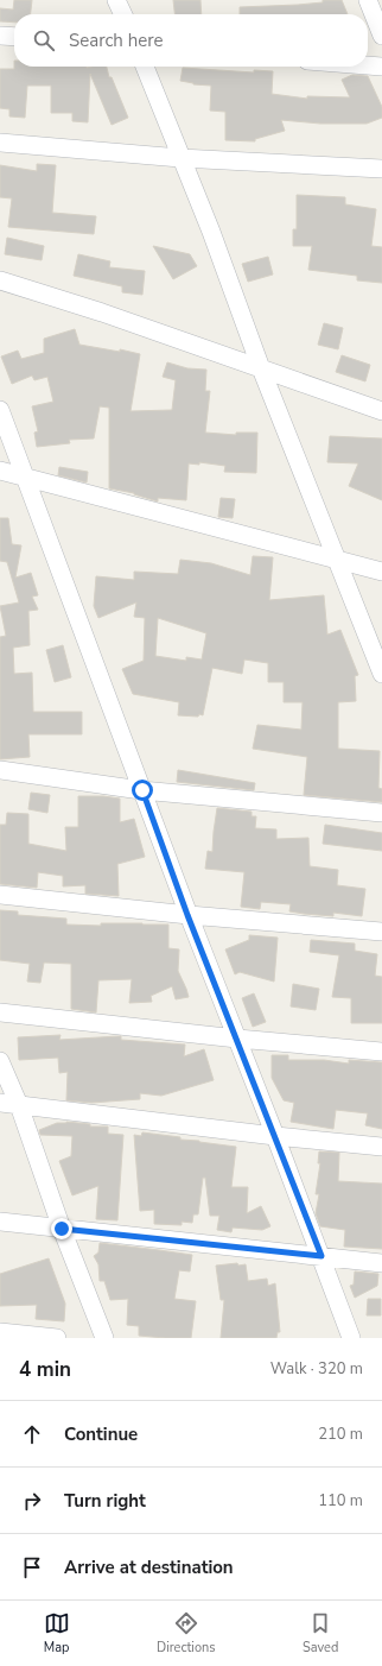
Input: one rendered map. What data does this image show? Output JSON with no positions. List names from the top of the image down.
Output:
{
  "page": {
    "search": "Search here",
    "heading": ["4 min", "Walk · 320 m"],
    "list": [
      ["Continue", "210 m"],
      ["Turn right", "110 m"],
      "Arrive at destination"
    ],
    "nav": ["Map", "Directions", "Saved"]
  }
}
